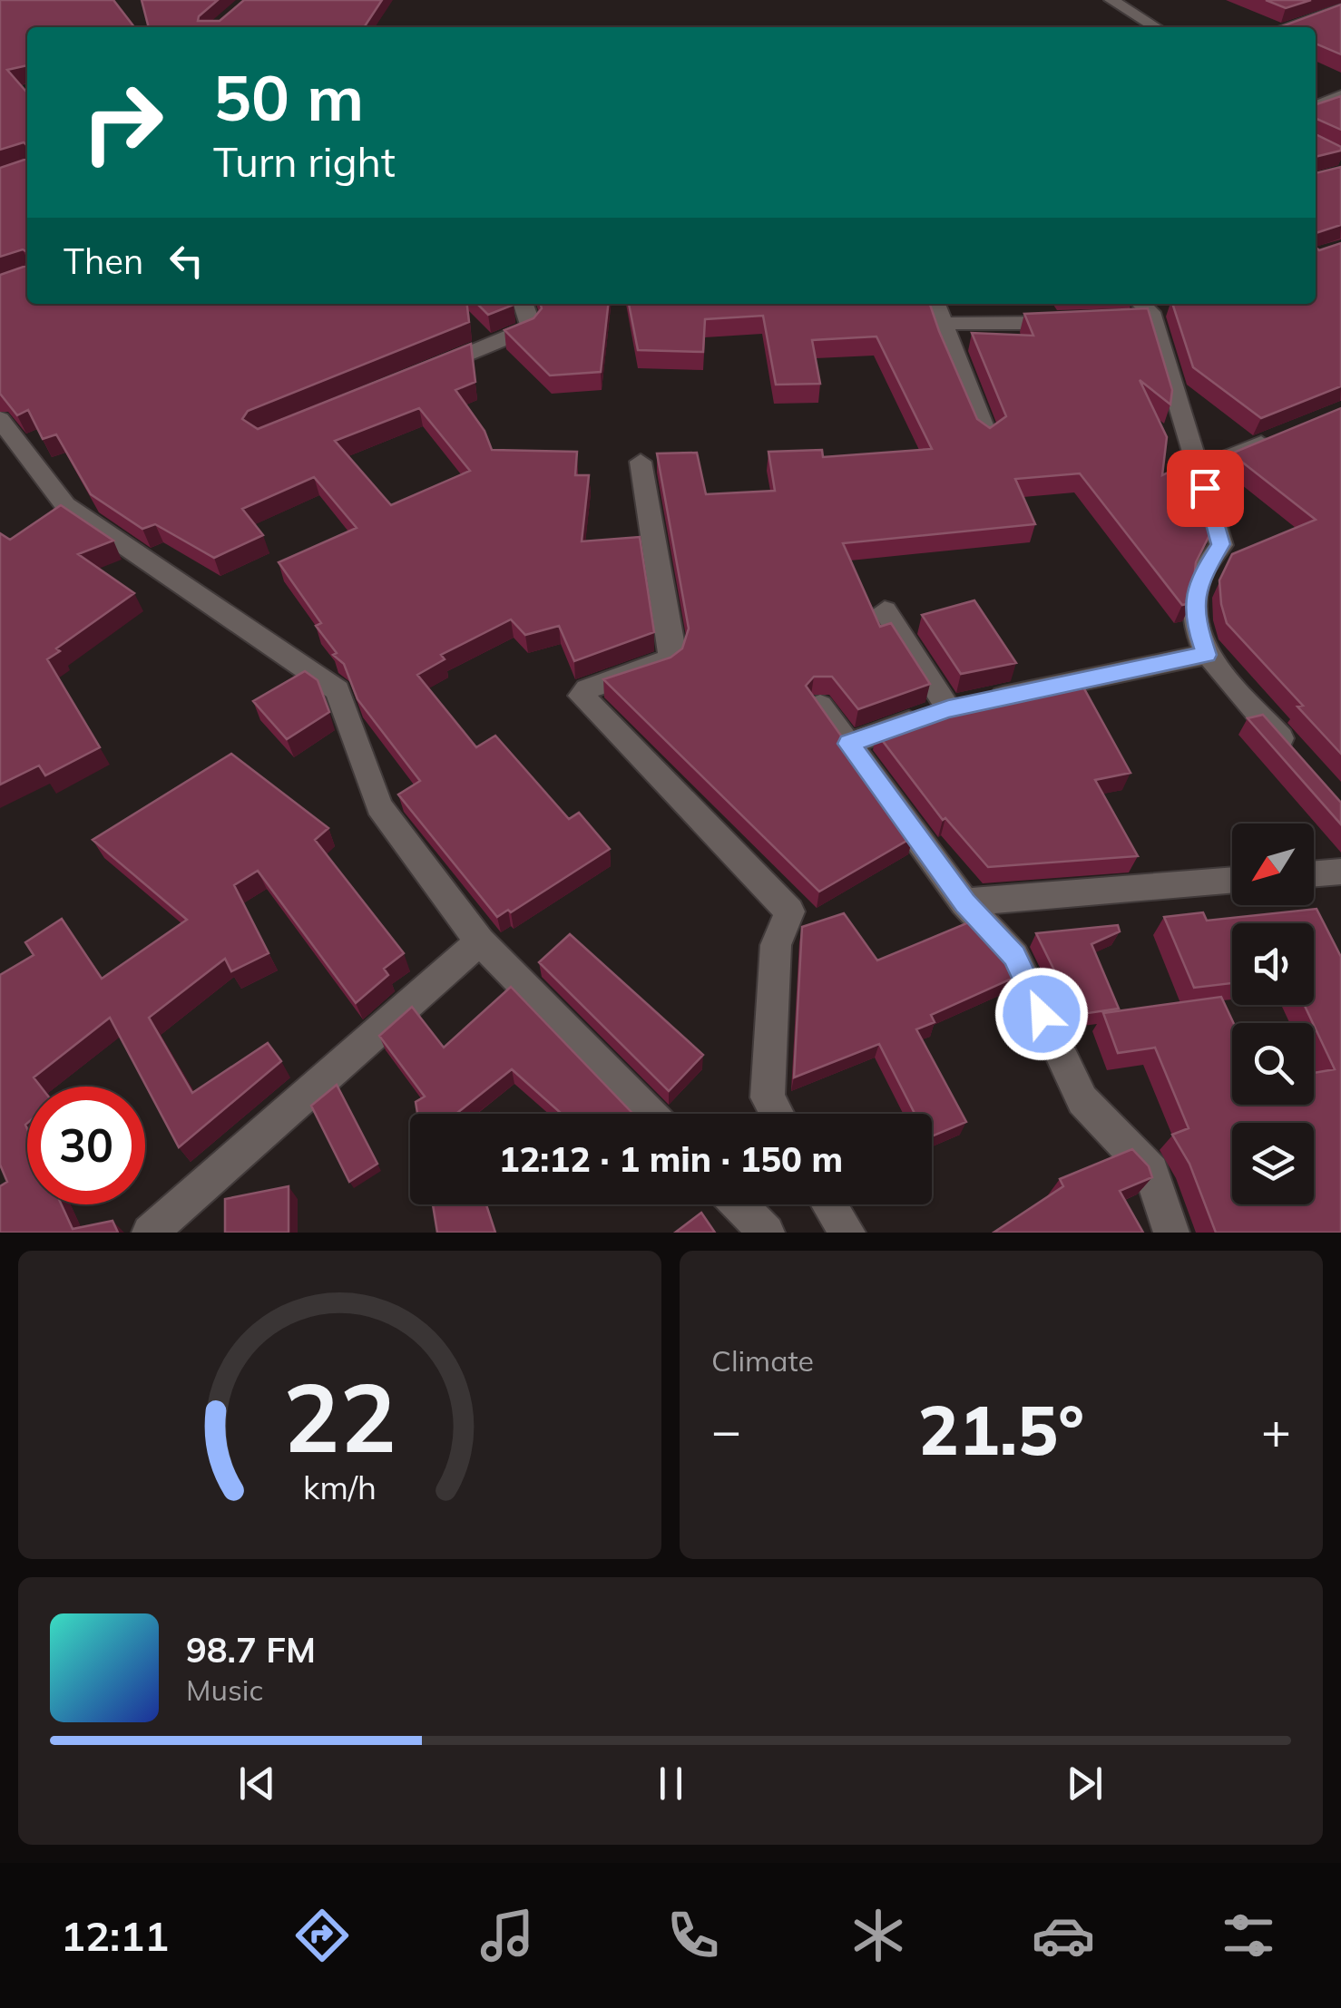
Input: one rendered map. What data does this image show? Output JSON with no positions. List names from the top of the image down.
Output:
{
  "north": "bottom left",
  "page": {
    "turn": ["50 m", "Turn right"],
    "then": "Then",
    "limit": "30",
    "trip": "12:12 · 1 min · 150 m",
    "tile": "Climate",
    "heat": ["−", "21.5°", "+"],
    "song": ["98.7 FM", "Music"],
    "tabs": "12:11",
    "gauge": ["22", "km/h"]
  }
}
